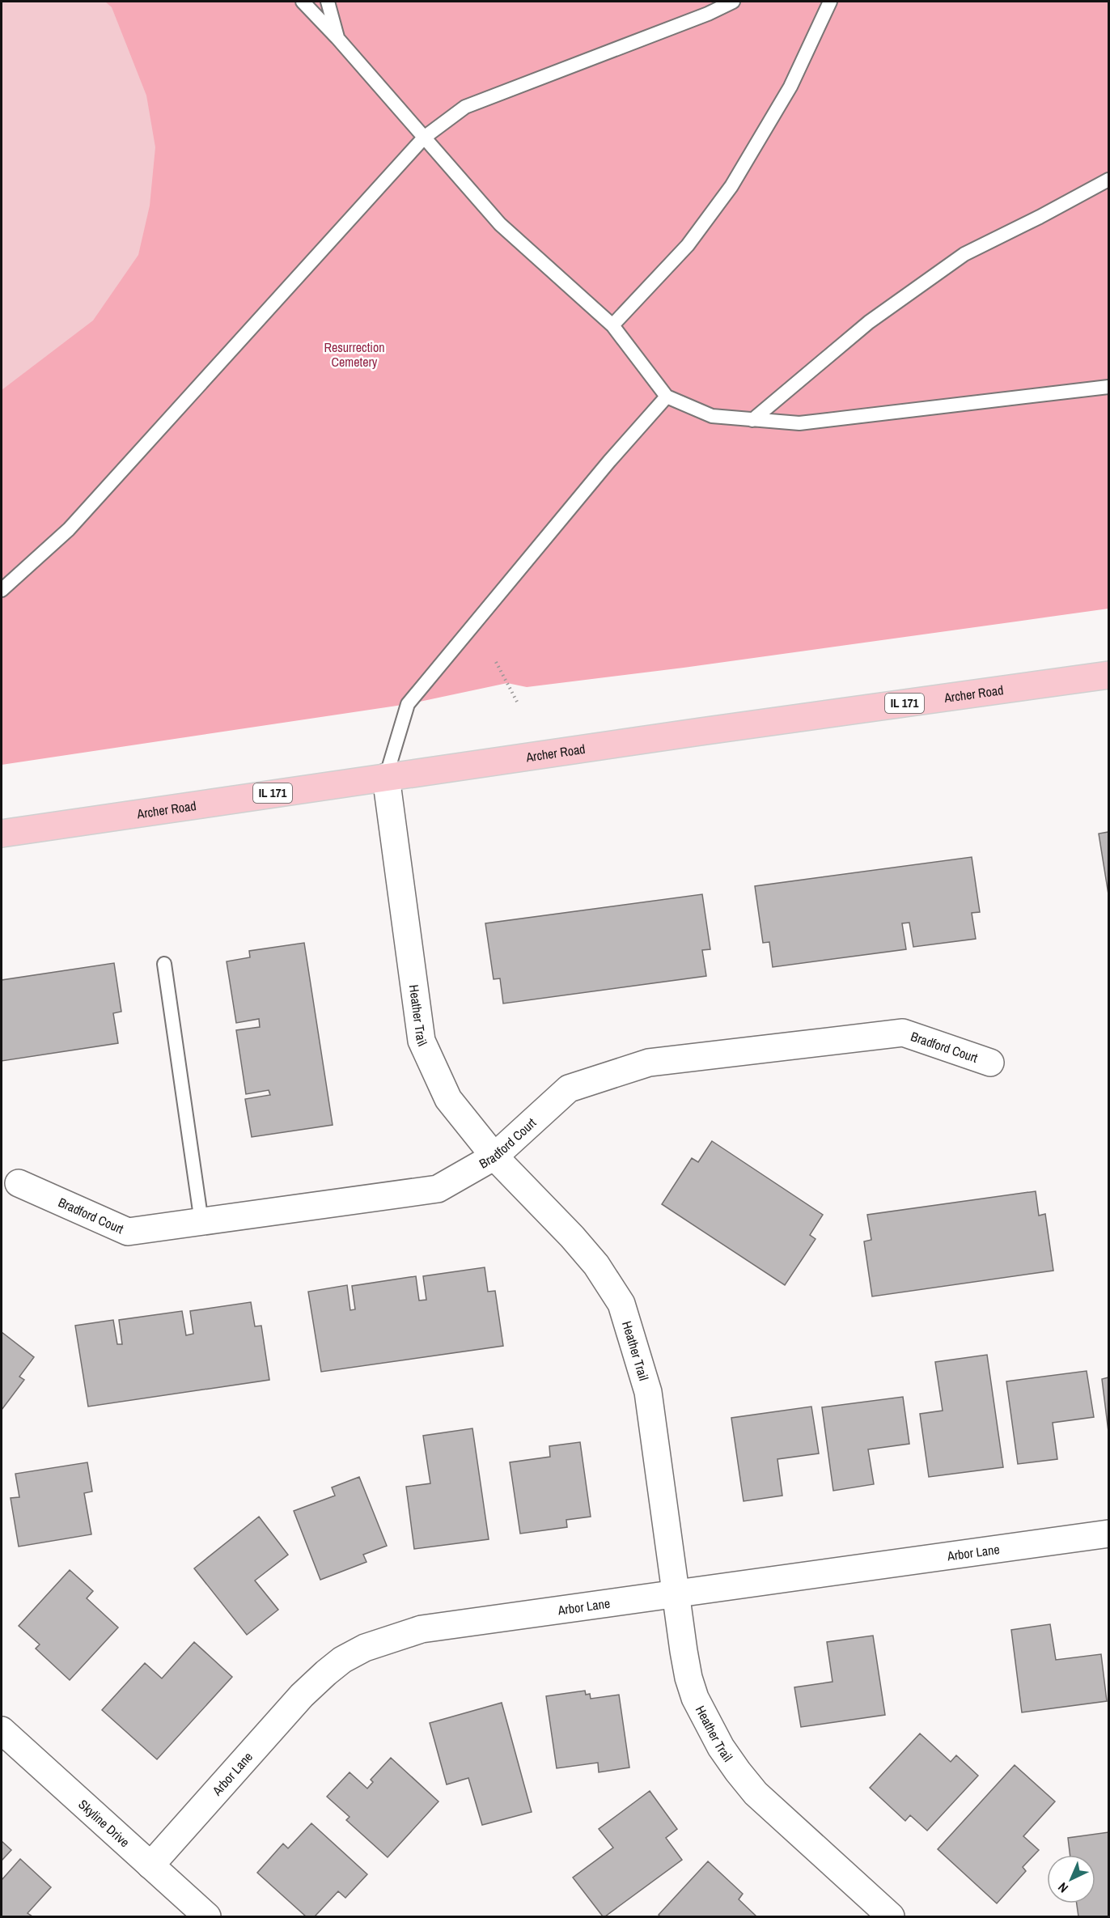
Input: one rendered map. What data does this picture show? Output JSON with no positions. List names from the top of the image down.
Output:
{
  "streets": {
    "main road": ["Archer Road", "IL 171"],
    "street": [
      "Heather Trail",
      "Bradford Court",
      "Arbor Lane",
      "Skyline Drive"
    ]
  },
  "crossings": [
    ["Archer Road", "Heather Trail"],
    ["Heather Trail", "Bradford Court"],
    ["Heather Trail", "Arbor Lane"],
    ["Arbor Lane", "Skyline Drive"]
  ],
  "parks": ["Resurrection Cemetery"],
  "north": "bottom left"
}
